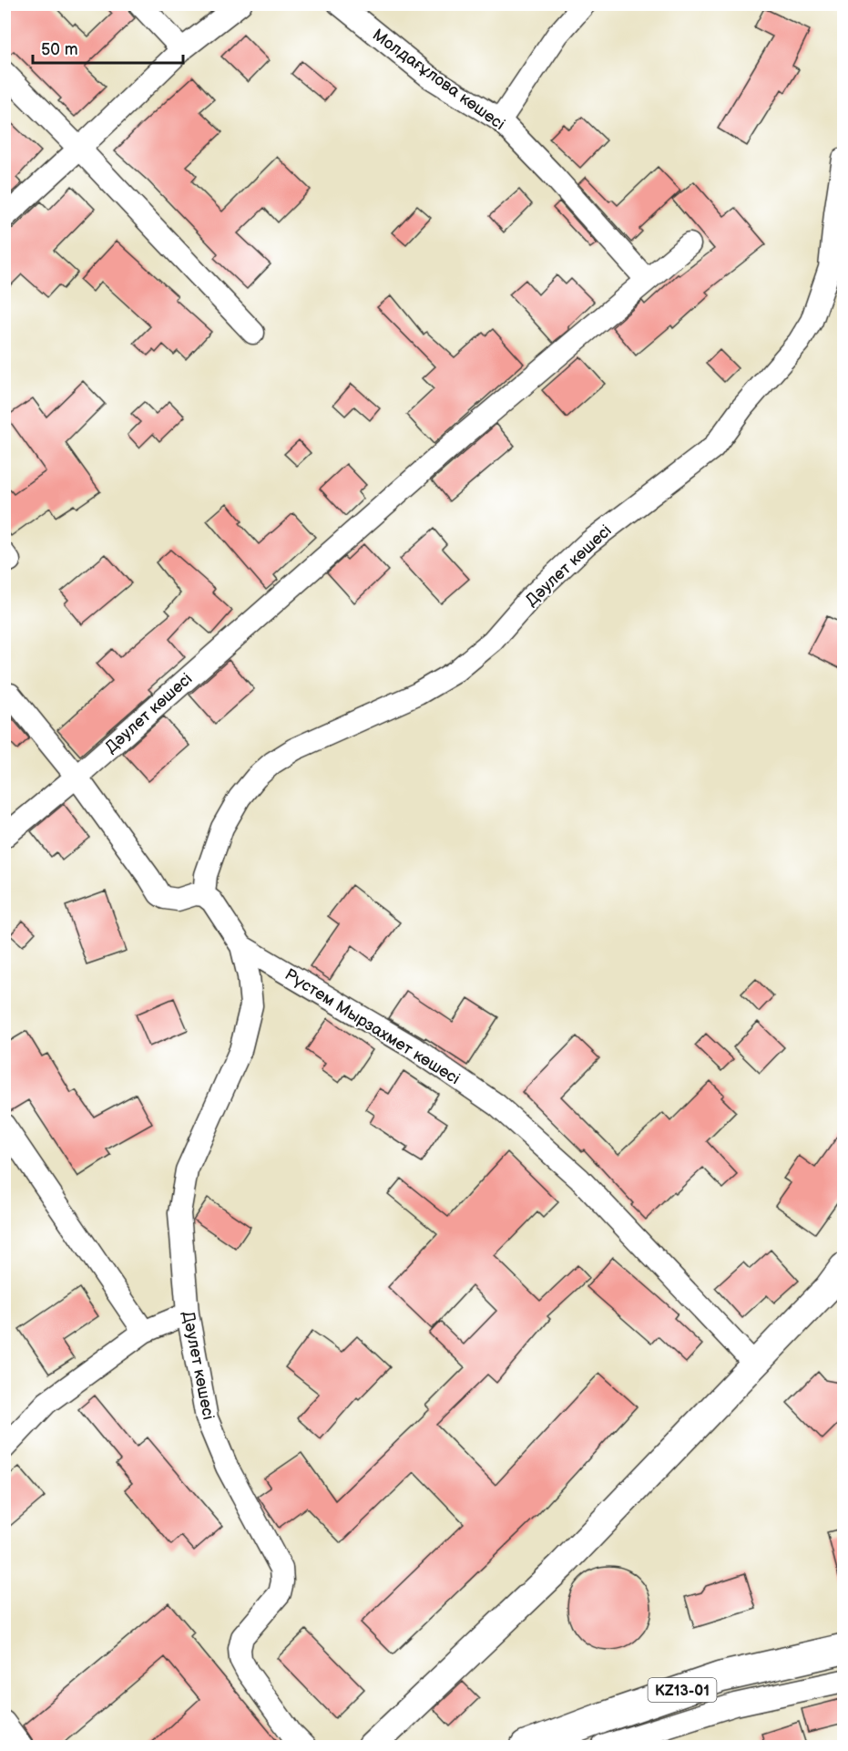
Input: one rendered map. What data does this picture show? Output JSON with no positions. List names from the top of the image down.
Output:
{
  "streets": {
    "highway": ["KZ13-01"],
    "street": ["Молдағұлова көшесі", "Дәулет көшесі", "Рүстем Мырзахмет көшесі"]
  },
  "crossings": [
    ["Молдағұлова көшесі", "Дәулет көшесі"],
    ["Дәулет көшесі", "Рүстем Мырзахмет көшесі"]
  ],
  "scale_bar": "50 m"
}
